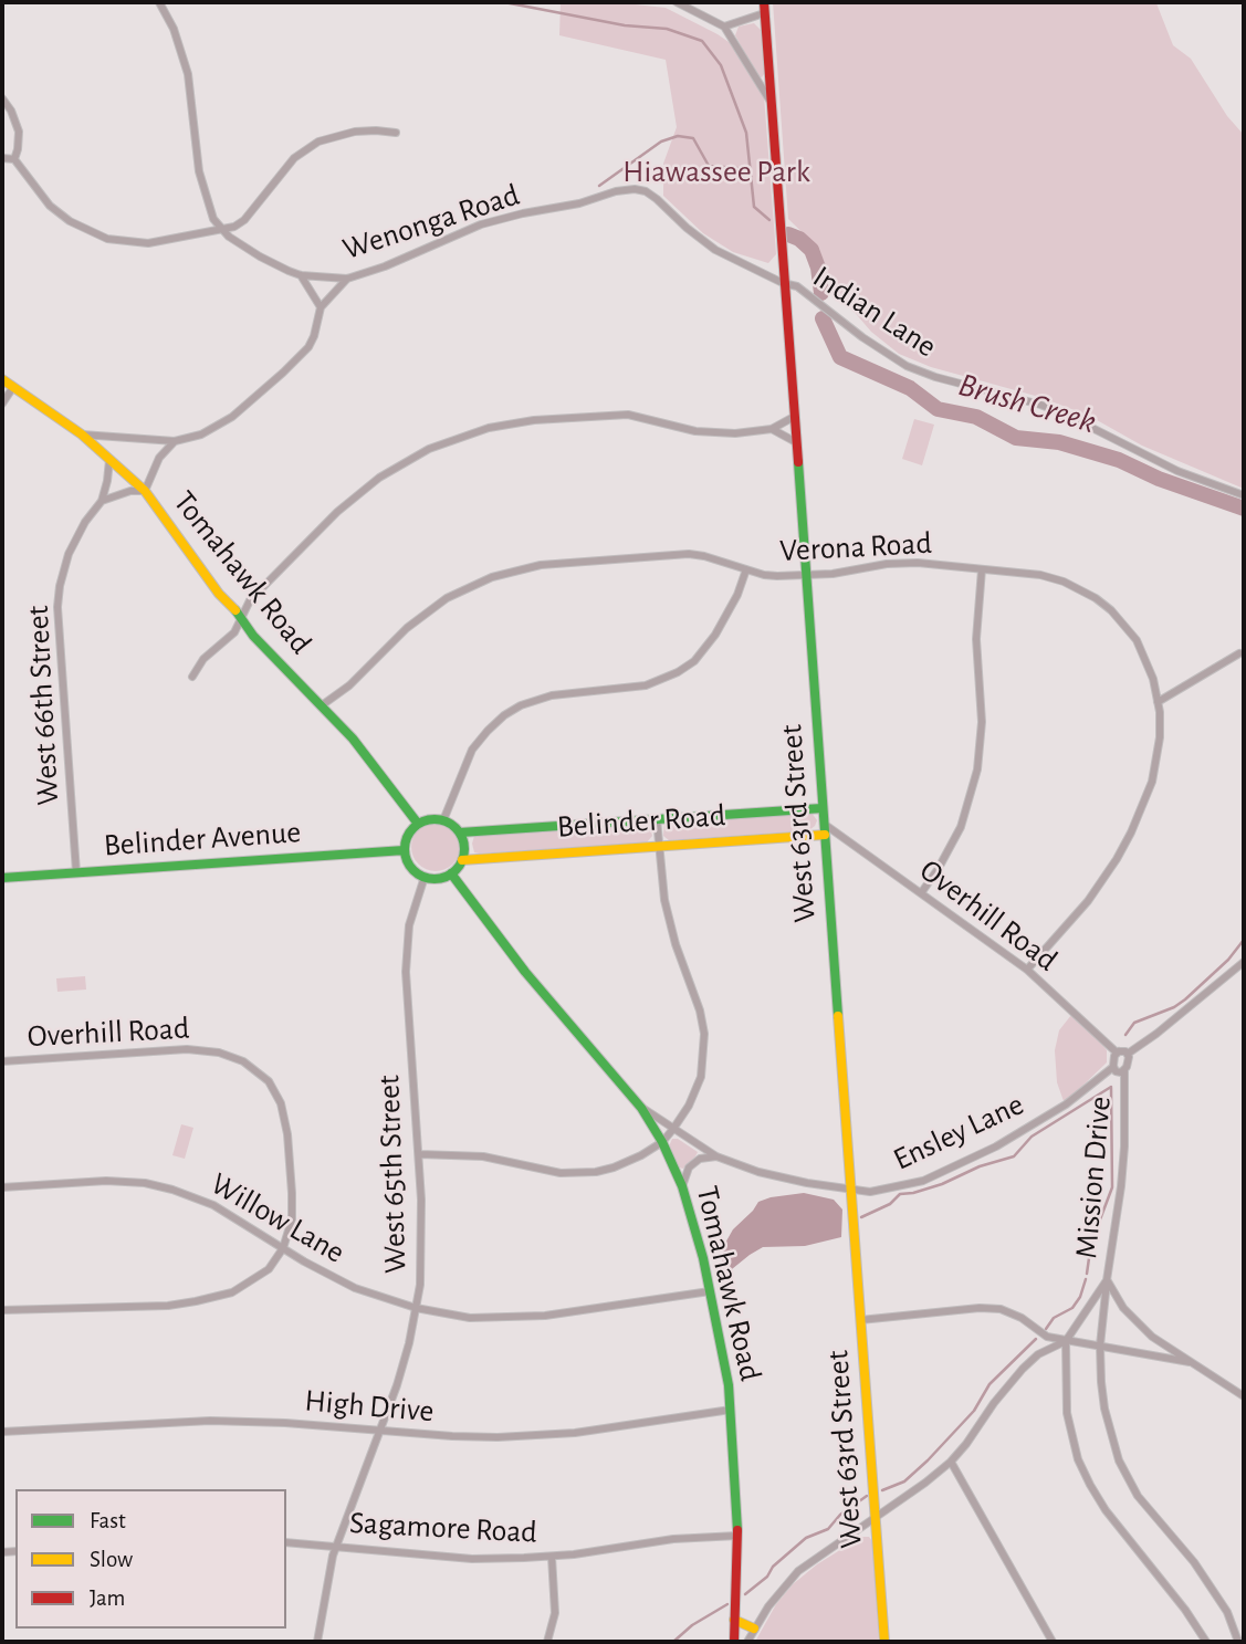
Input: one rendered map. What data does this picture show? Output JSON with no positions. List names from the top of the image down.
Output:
{
  "streets": {
    "street": [
      "Wenonga Road",
      "Indian Lane",
      "Verona Road",
      "Tomahawk Road",
      "West 66th Street",
      "Belinder Road",
      "West 63rd Street",
      "Belinder Avenue",
      "Overhill Road",
      "Ensley Lane",
      "West 65th Street",
      "Mission Drive",
      "Willow Lane",
      "High Drive",
      "Sagamore Road"
    ]
  },
  "crossings": [
    ["Wenonga Road", "Indian Lane"],
    ["Wenonga Road", "West 63rd Street"],
    ["Indian Lane", "West 63rd Street"],
    ["Verona Road", "Tomahawk Road"],
    ["Verona Road", "West 63rd Street"],
    ["Verona Road", "Overhill Road"],
    ["Tomahawk Road", "West 66th Street"],
    ["Tomahawk Road", "Belinder Road"],
    ["Tomahawk Road", "Belinder Avenue"],
    ["Tomahawk Road", "Ensley Lane"],
    ["Tomahawk Road", "West 65th Street"],
    ["Tomahawk Road", "Willow Lane"],
    ["Tomahawk Road", "High Drive"],
    ["Tomahawk Road", "Sagamore Road"],
    ["West 66th Street", "Belinder Avenue"],
    ["Belinder Road", "West 63rd Street"],
    ["Belinder Road", "Belinder Avenue"],
    ["Belinder Road", "Overhill Road"],
    ["Belinder Road", "West 65th Street"],
    ["West 63rd Street", "Overhill Road"],
    ["West 63rd Street", "Ensley Lane"],
    ["West 63rd Street", "Mission Drive"],
    ["Belinder Avenue", "West 65th Street"],
    ["Overhill Road", "Ensley Lane"],
    ["Overhill Road", "Mission Drive"],
    ["Overhill Road", "Willow Lane"],
    ["Ensley Lane", "Mission Drive"],
    ["West 65th Street", "Willow Lane"],
    ["West 65th Street", "High Drive"],
    ["West 65th Street", "Sagamore Road"]
  ],
  "water": ["Brush Creek"],
  "parks": ["Hiawassee Park"],
  "legend": ["Fast", "Slow", "Jam"]
}
